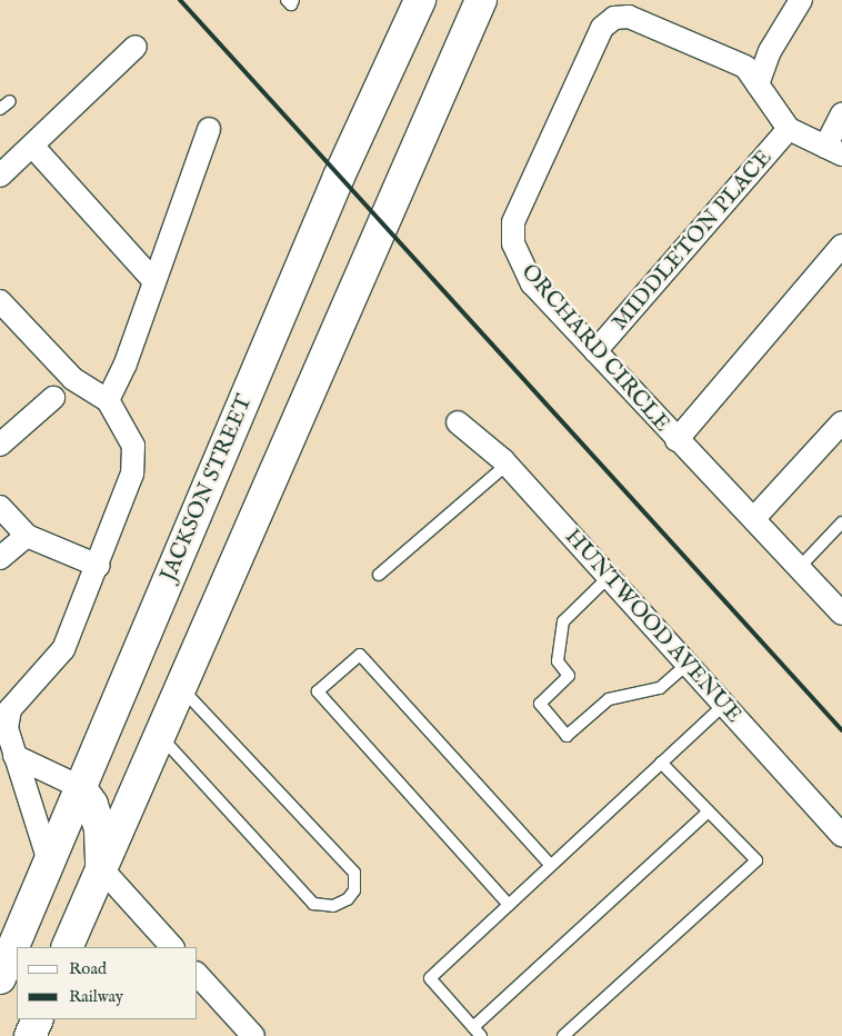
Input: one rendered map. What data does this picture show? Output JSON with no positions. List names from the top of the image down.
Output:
{
  "streets": {
    "main road": ["JACKSON STREET"],
    "street": ["MIDDLETON PLACE", "ORCHARD CIRCLE", "HUNTWOOD AVENUE"]
  },
  "crossings": [
    ["MIDDLETON PLACE", "ORCHARD CIRCLE"]
  ],
  "legend": ["Road", "Railway"]
}
